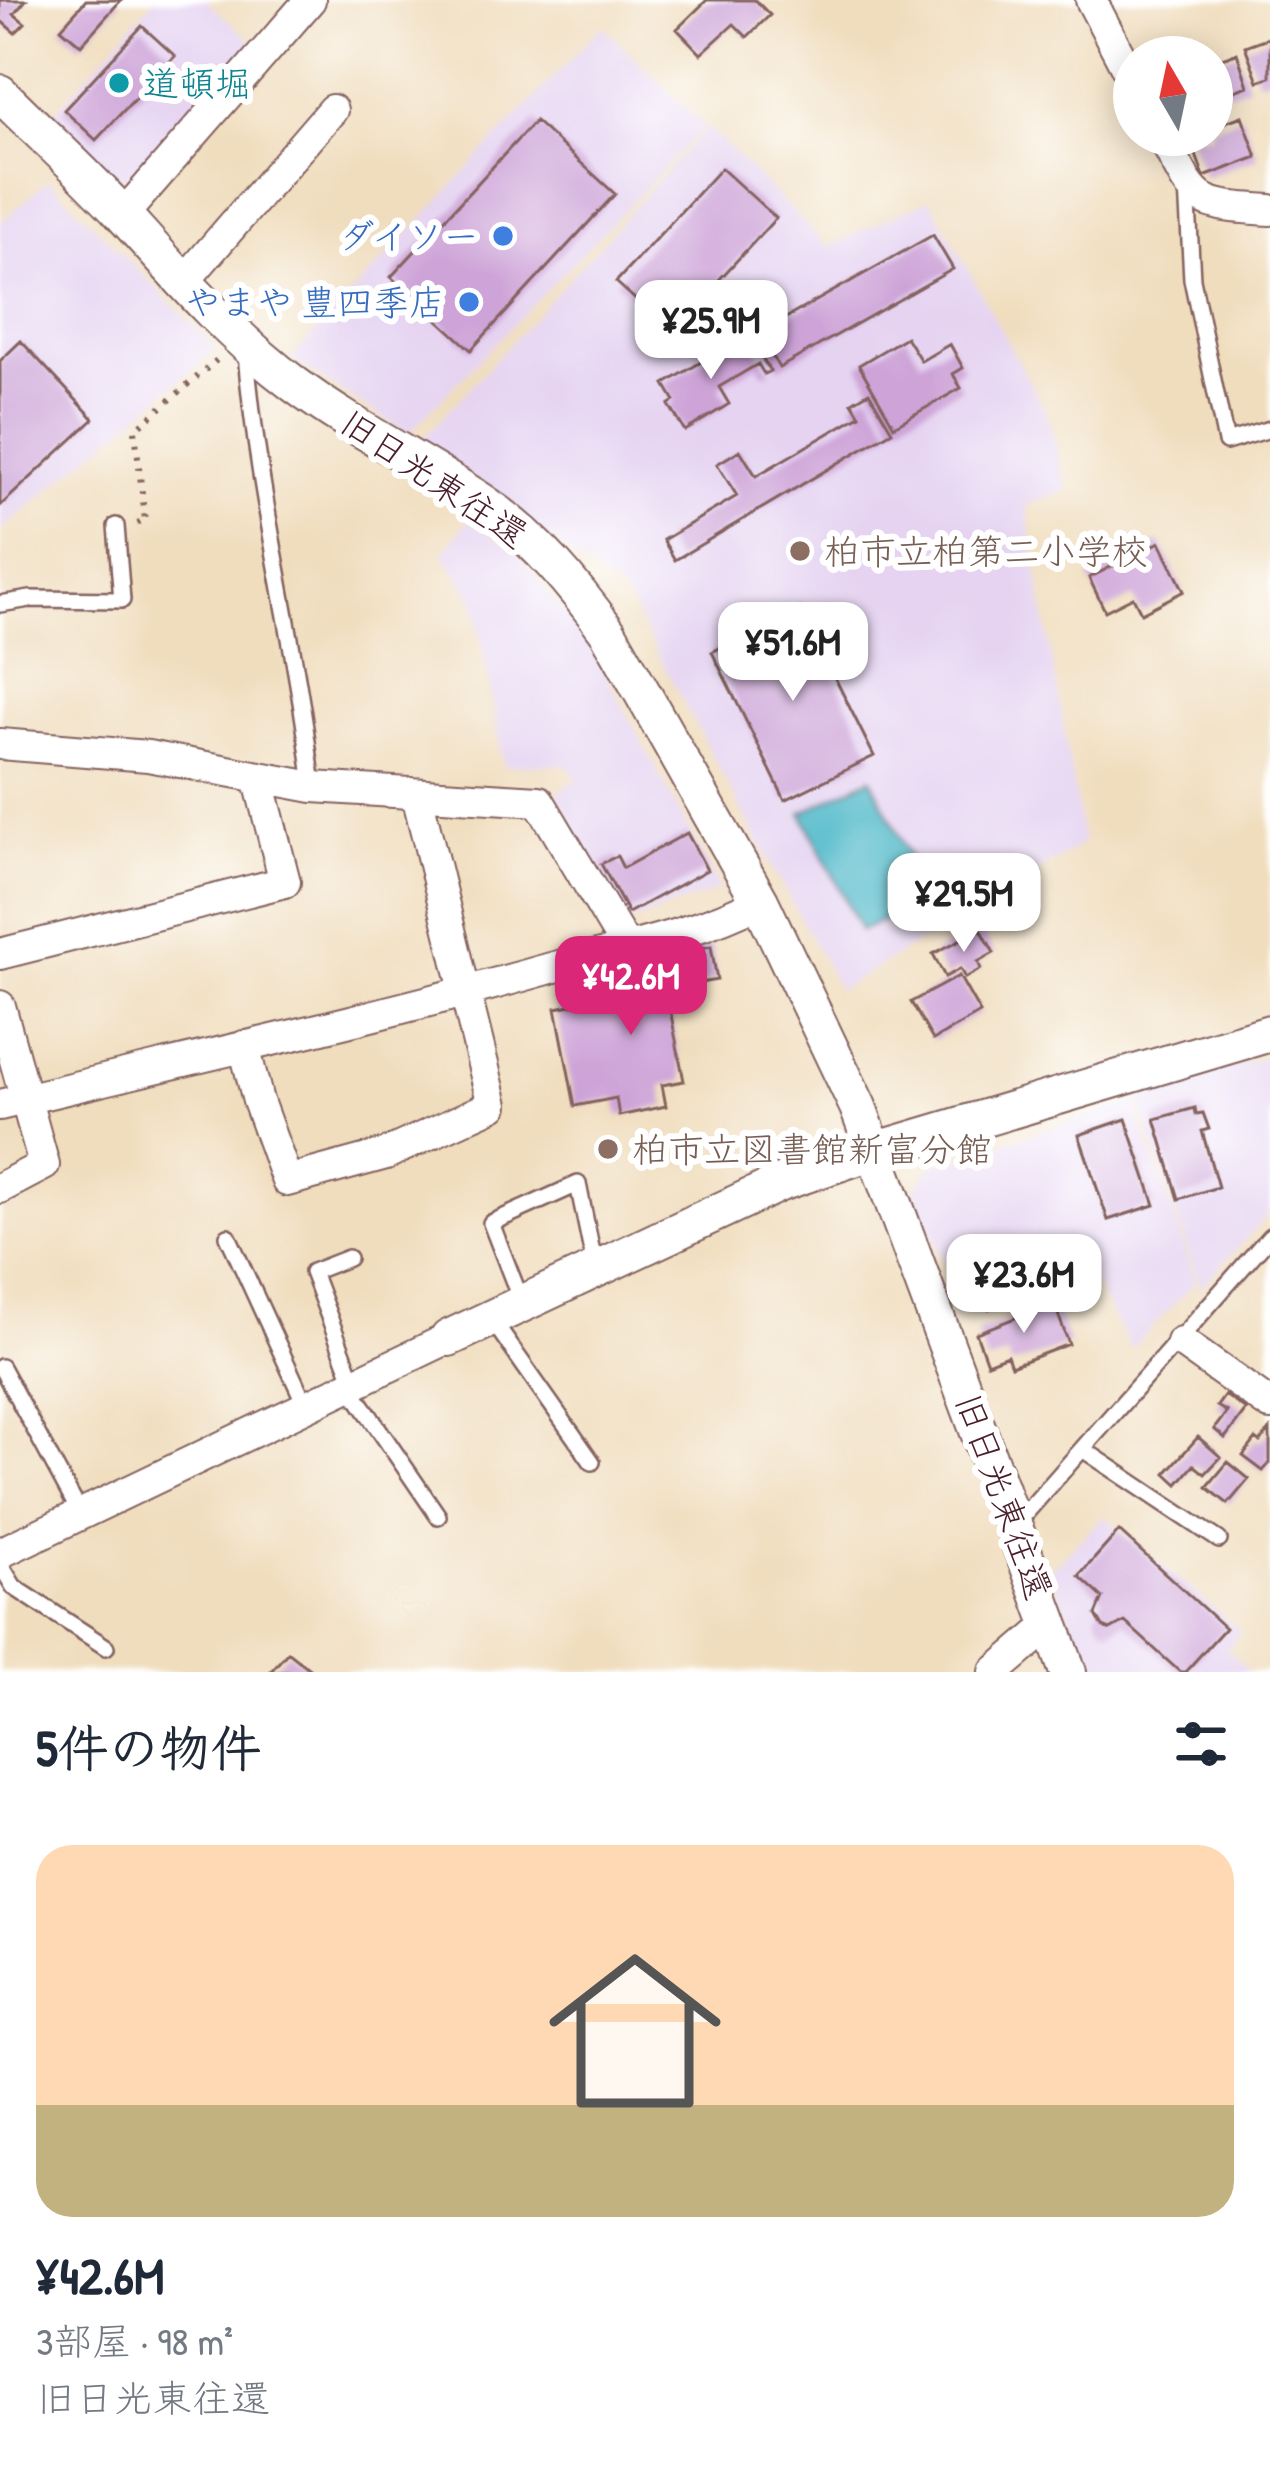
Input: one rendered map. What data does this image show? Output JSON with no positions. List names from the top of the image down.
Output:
{
  "streets": {
    "street": ["旧日光東往還"]
  },
  "places": [
    "道頓堀",
    "ダイソー",
    "やまや 豊四季店",
    "柏市立柏第二小学校",
    "柏市立図書館新富分館"
  ],
  "north": "top",
  "page": {
    "price": [
      "¥25.9M",
      "¥51.6M",
      "¥29.5M",
      "¥42.6M",
      "¥23.6M"
    ],
    "heading": "5件の物件",
    "list": [
      {
        "name": "¥42.6M",
        "note": "3部屋 · 98 m² · 旧日光東往還"
      }
    ]
  }
}
